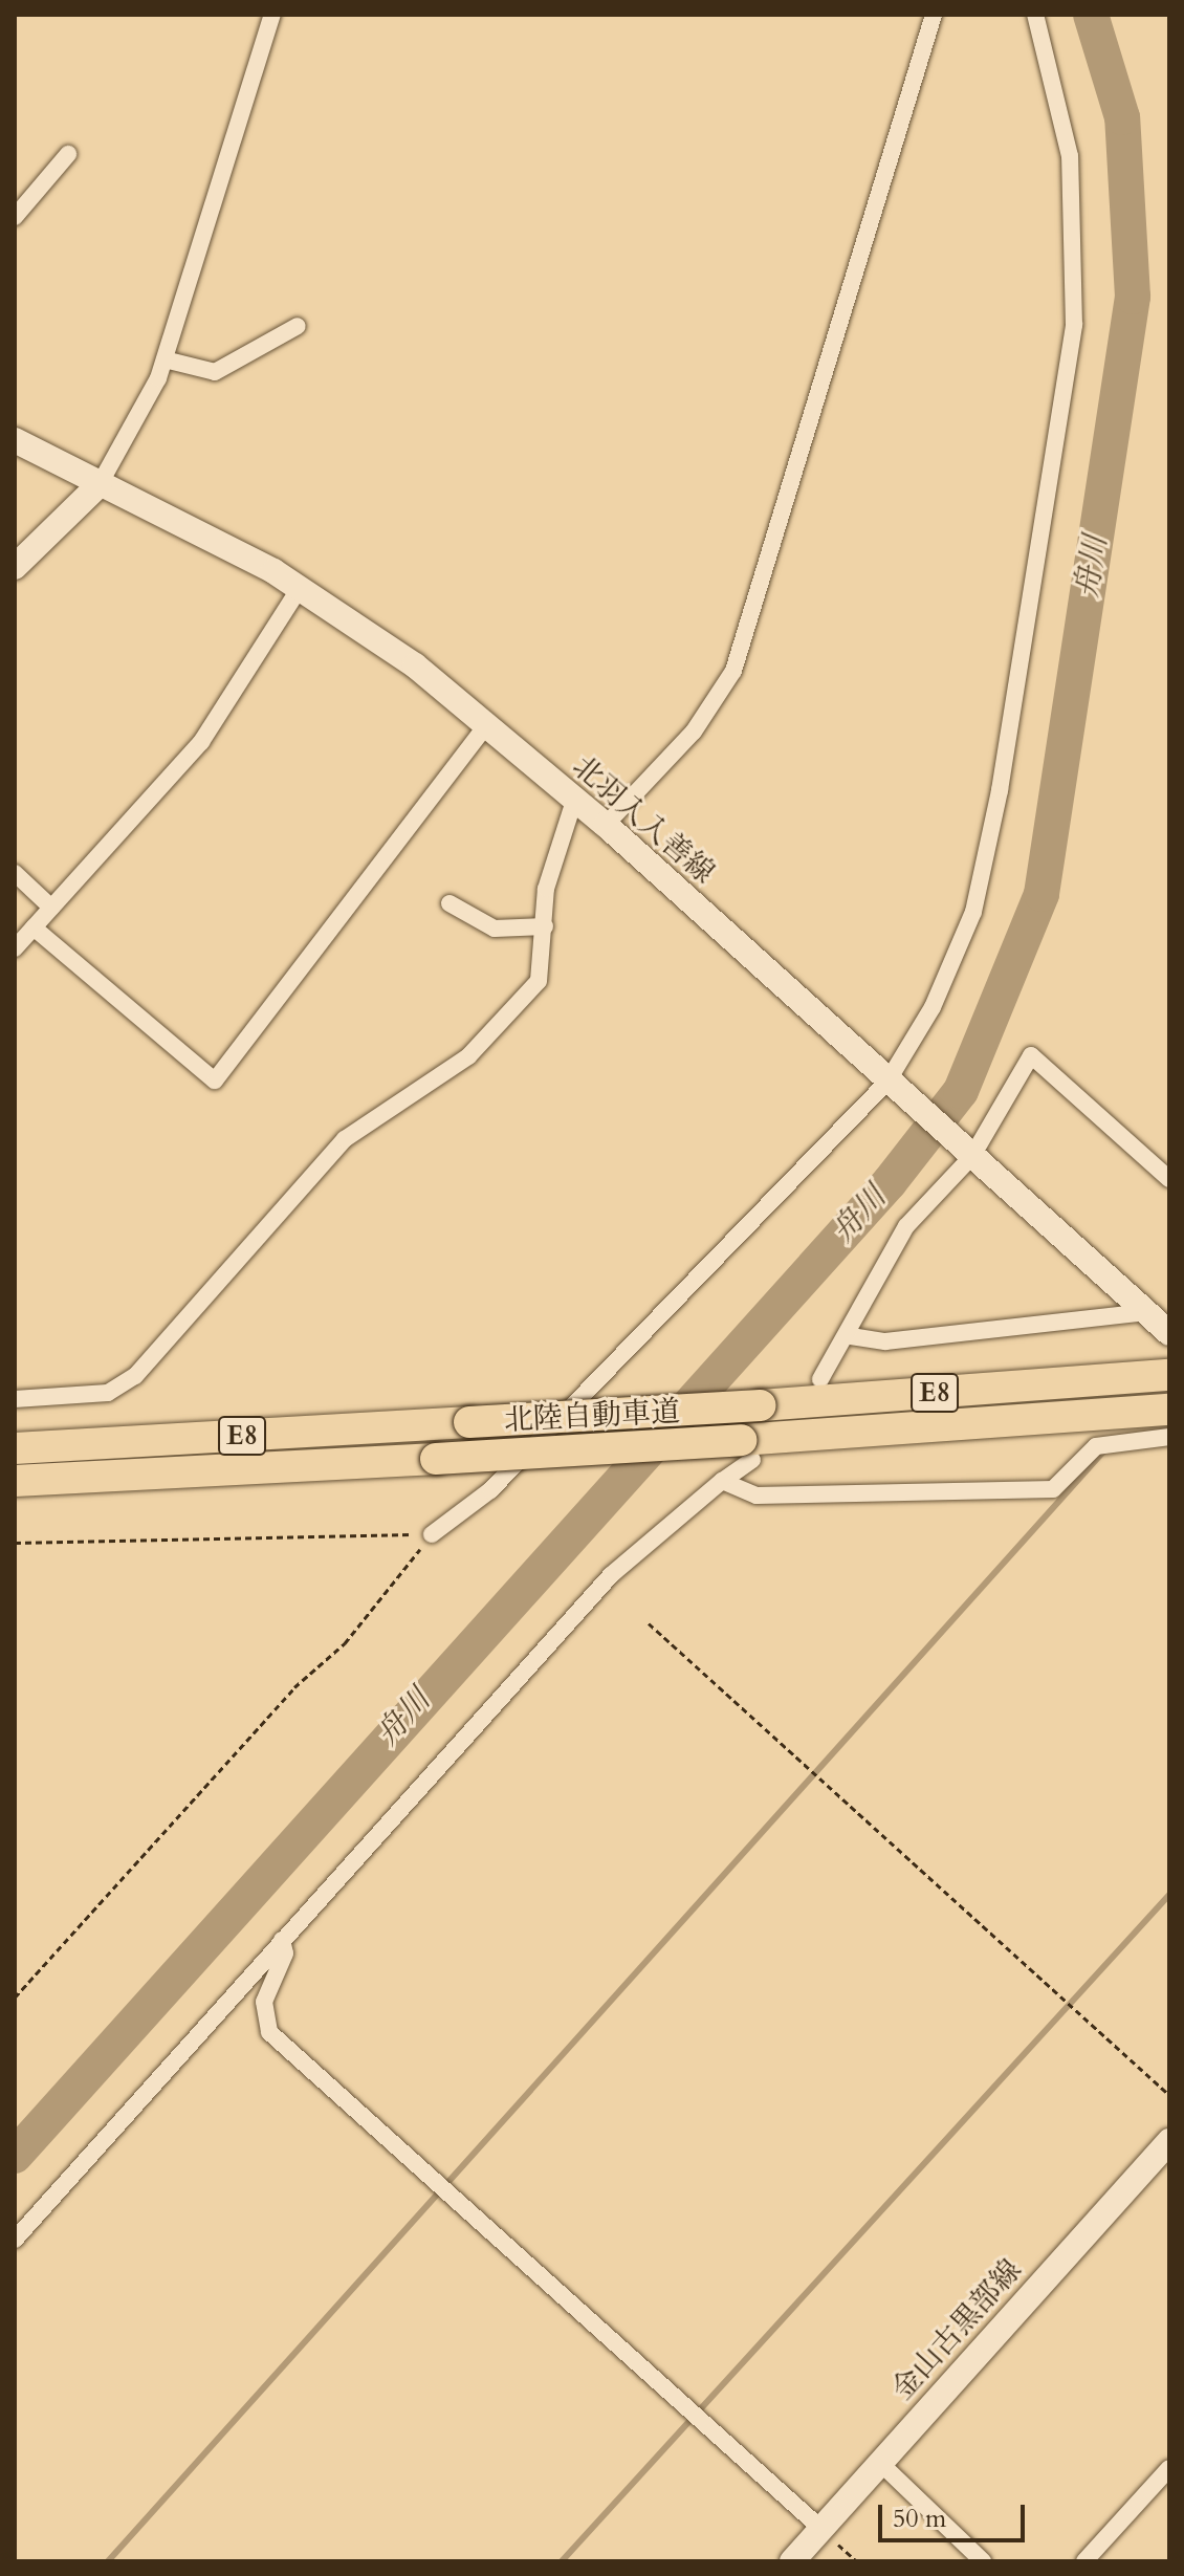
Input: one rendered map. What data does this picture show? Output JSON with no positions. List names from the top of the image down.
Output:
{
  "streets": {
    "highway": ["E8", "北陸自動車道"],
    "main road": ["北羽入入善線", "金山古黒部線"]
  },
  "water": ["舟川"],
  "scale_bar": "50 m"
}
